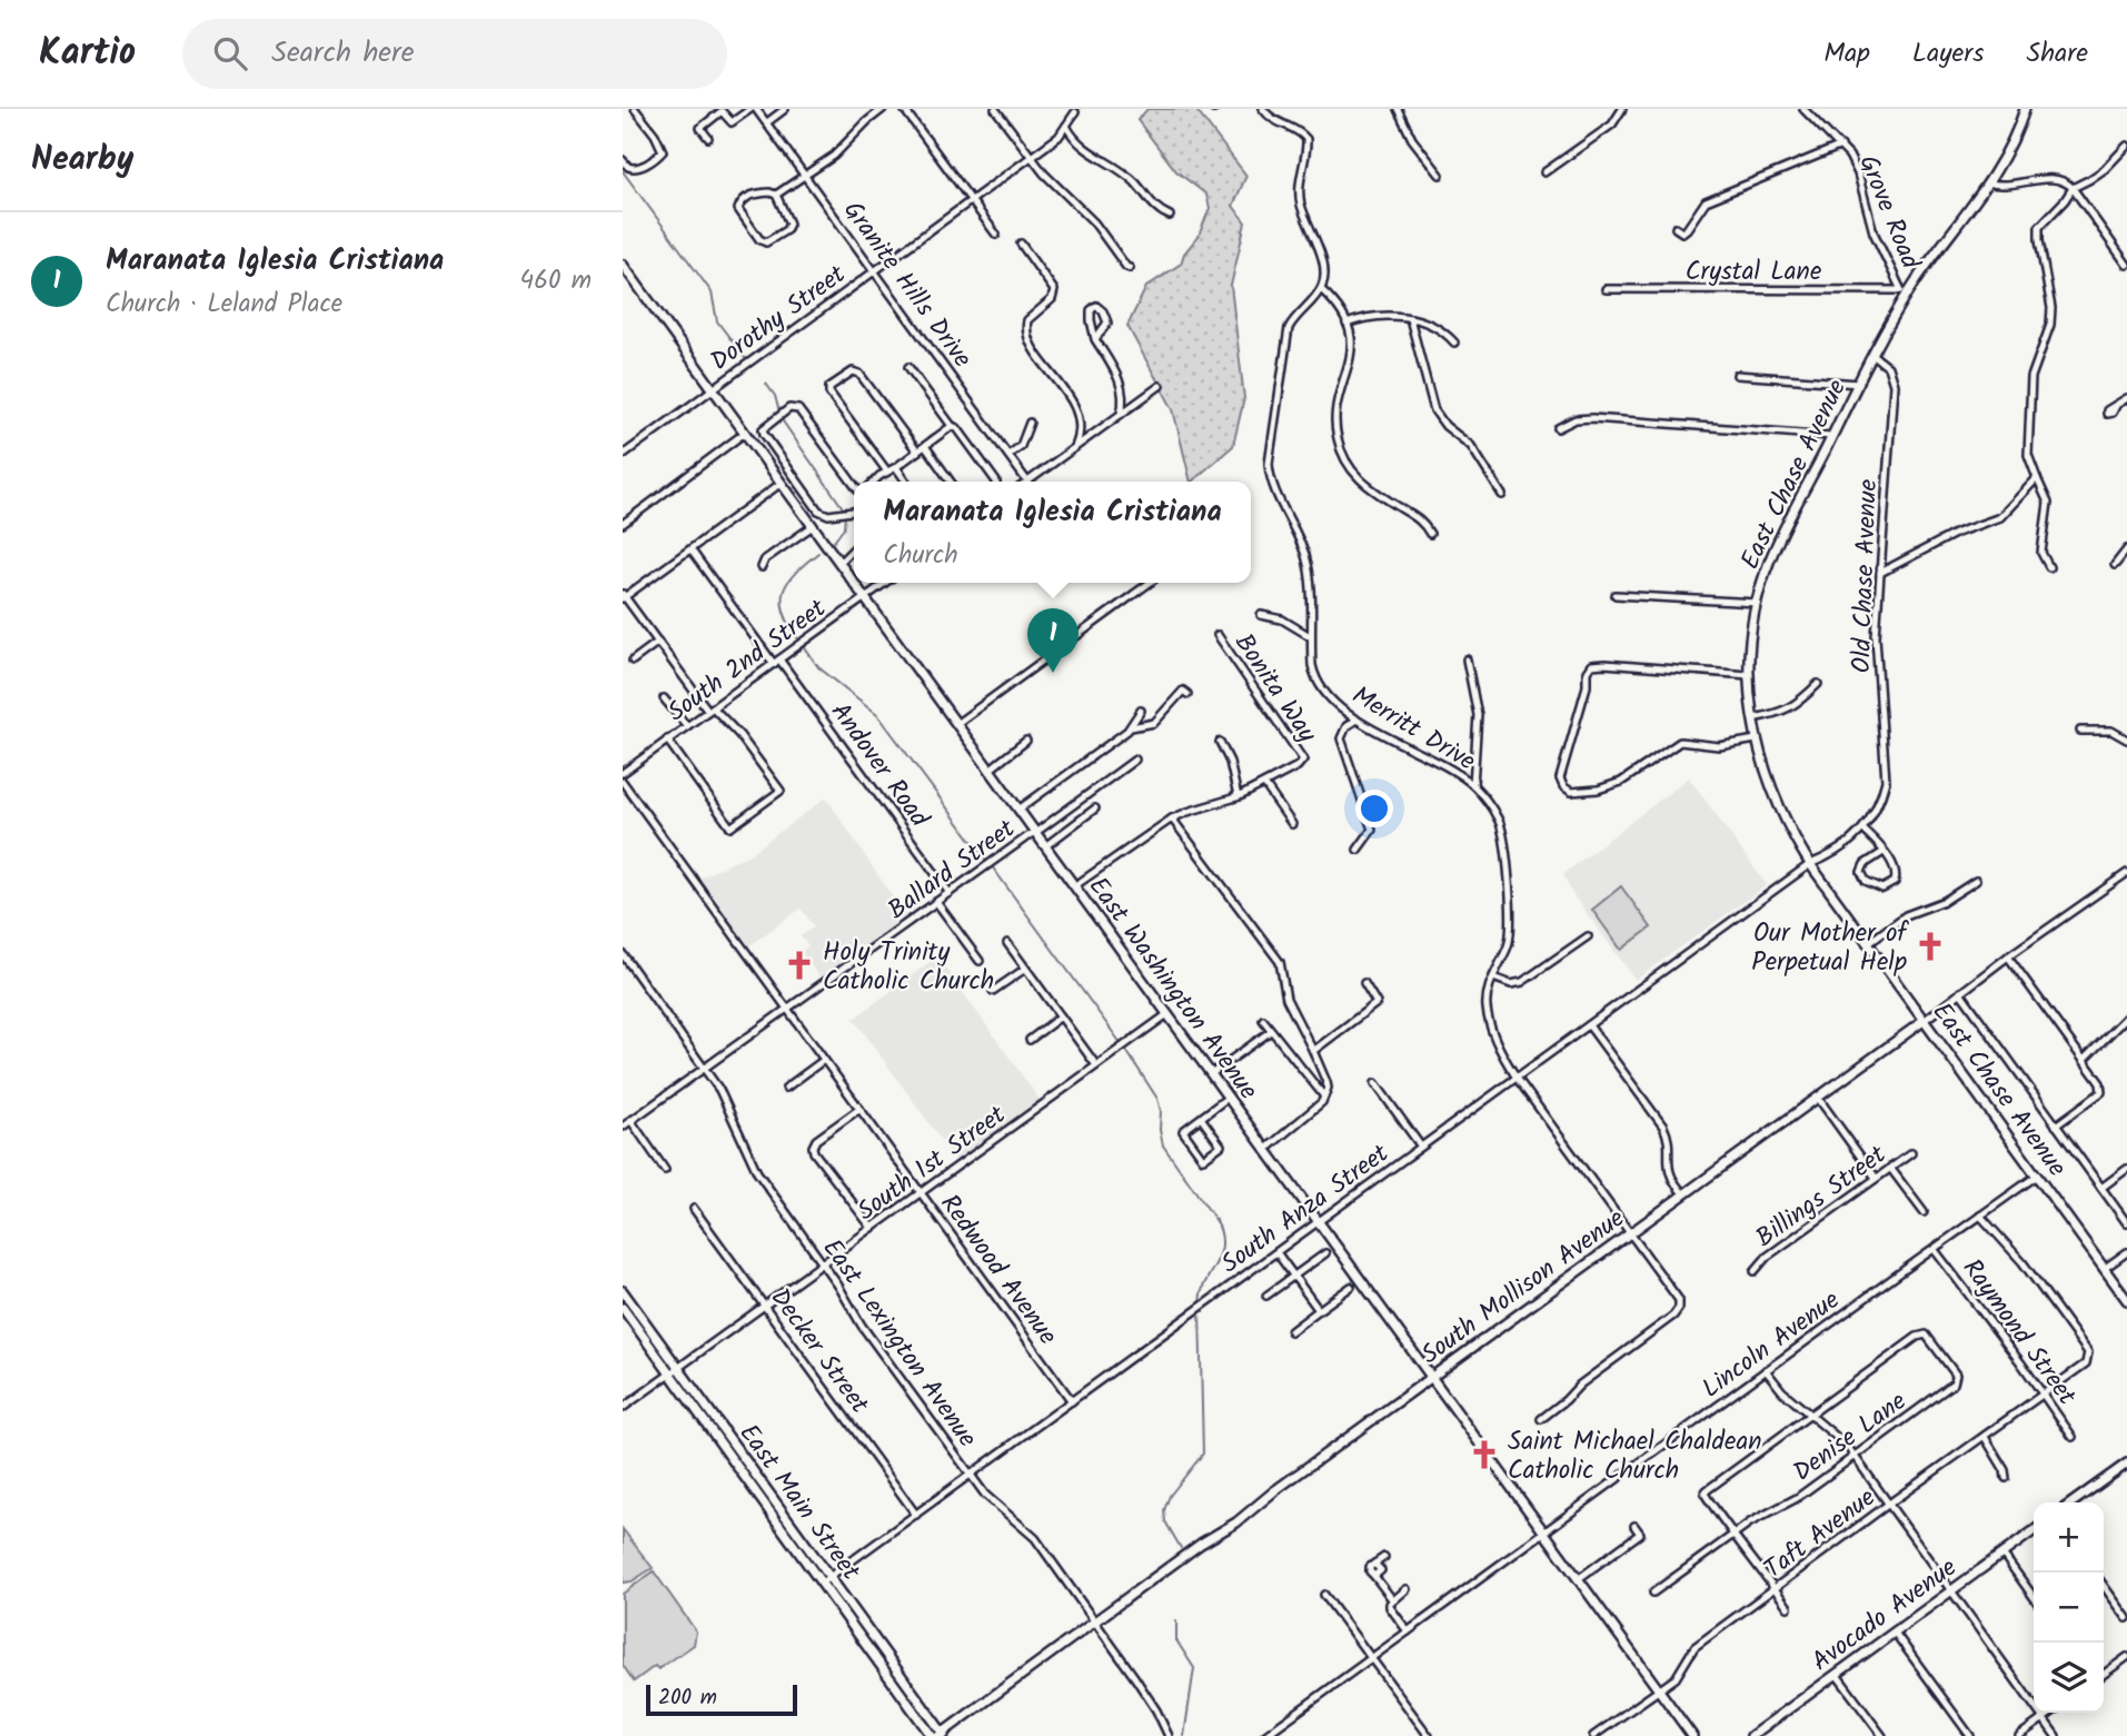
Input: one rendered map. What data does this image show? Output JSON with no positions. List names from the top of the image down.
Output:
{
  "streets": {
    "main road": [
      "East Chase Avenue",
      "East Washington Avenue",
      "South Mollison Avenue",
      "East Main Street",
      "Avocado Avenue"
    ],
    "street": [
      "Grove Road",
      "Crystal Lane",
      "Granite Hills Drive",
      "Dorothy Street",
      "Old Chase Avenue",
      "South 2nd Street",
      "Bonita Way",
      "Merritt Drive",
      "Andover Road",
      "Ballard Street",
      "South 1st Street",
      "Billings Street",
      "South Anza Street",
      "Redwood Avenue",
      "Raymond Street",
      "East Lexington Avenue",
      "Lincoln Avenue",
      "Decker Street",
      "Denise Lane",
      "Taft Avenue"
    ]
  },
  "crossings": [
    ["Grove Road", "Crystal Lane"],
    ["Grove Road", "East Chase Avenue"],
    ["Crystal Lane", "East Chase Avenue"],
    ["Granite Hills Drive", "Dorothy Street"],
    ["Dorothy Street", "East Washington Avenue"],
    ["East Chase Avenue", "Old Chase Avenue"],
    ["East Chase Avenue", "South Anza Street"],
    ["East Chase Avenue", "South Mollison Avenue"],
    ["East Chase Avenue", "Lincoln Avenue"],
    ["Old Chase Avenue", "South Anza Street"],
    ["South 2nd Street", "Andover Road"],
    ["South 2nd Street", "East Washington Avenue"],
    ["Merritt Drive", "South Anza Street"],
    ["Merritt Drive", "South Mollison Avenue"],
    ["Andover Road", "Ballard Street"],
    ["Ballard Street", "East Washington Avenue"],
    ["Ballard Street", "Redwood Avenue"],
    ["Ballard Street", "East Lexington Avenue"],
    ["East Washington Avenue", "South 1st Street"],
    ["East Washington Avenue", "South Anza Street"],
    ["East Washington Avenue", "South Mollison Avenue"],
    ["East Washington Avenue", "Lincoln Avenue"],
    ["East Washington Avenue", "Taft Avenue"],
    ["South 1st Street", "Redwood Avenue"],
    ["South 1st Street", "East Lexington Avenue"],
    ["South 1st Street", "Decker Street"],
    ["South 1st Street", "East Main Street"],
    ["South Anza Street", "Redwood Avenue"],
    ["South Anza Street", "East Lexington Avenue"],
    ["South Anza Street", "Decker Street"],
    ["South Anza Street", "East Main Street"],
    ["South Mollison Avenue", "East Lexington Avenue"],
    ["South Mollison Avenue", "East Main Street"],
    ["Raymond Street", "Lincoln Avenue"],
    ["Raymond Street", "Taft Avenue"],
    ["Lincoln Avenue", "Taft Avenue"]
  ],
  "places": {
    "church": ["Our Mother of Perpetual Help", "Holy Trinity Catholic Church", "Saint Michael Chaldean Catholic Church"]
  },
  "scale_bar": "200 m",
  "page": {
    "header": "Kartio",
    "search": "Search here",
    "nav": ["Map", "Layers", "Share"],
    "heading": "Nearby",
    "list": [
      {
        "mark": "1",
        "name": "Maranata Iglesia Cristiana",
        "note": "Church · Leland Place",
        "value": "460 m"
      }
    ],
    "popup": ["Maranata Iglesia Cristiana", "Church"],
    "pins": "1",
    "map_buttons": ["+", "−"],
    "scale": "200 m"
  }
}
